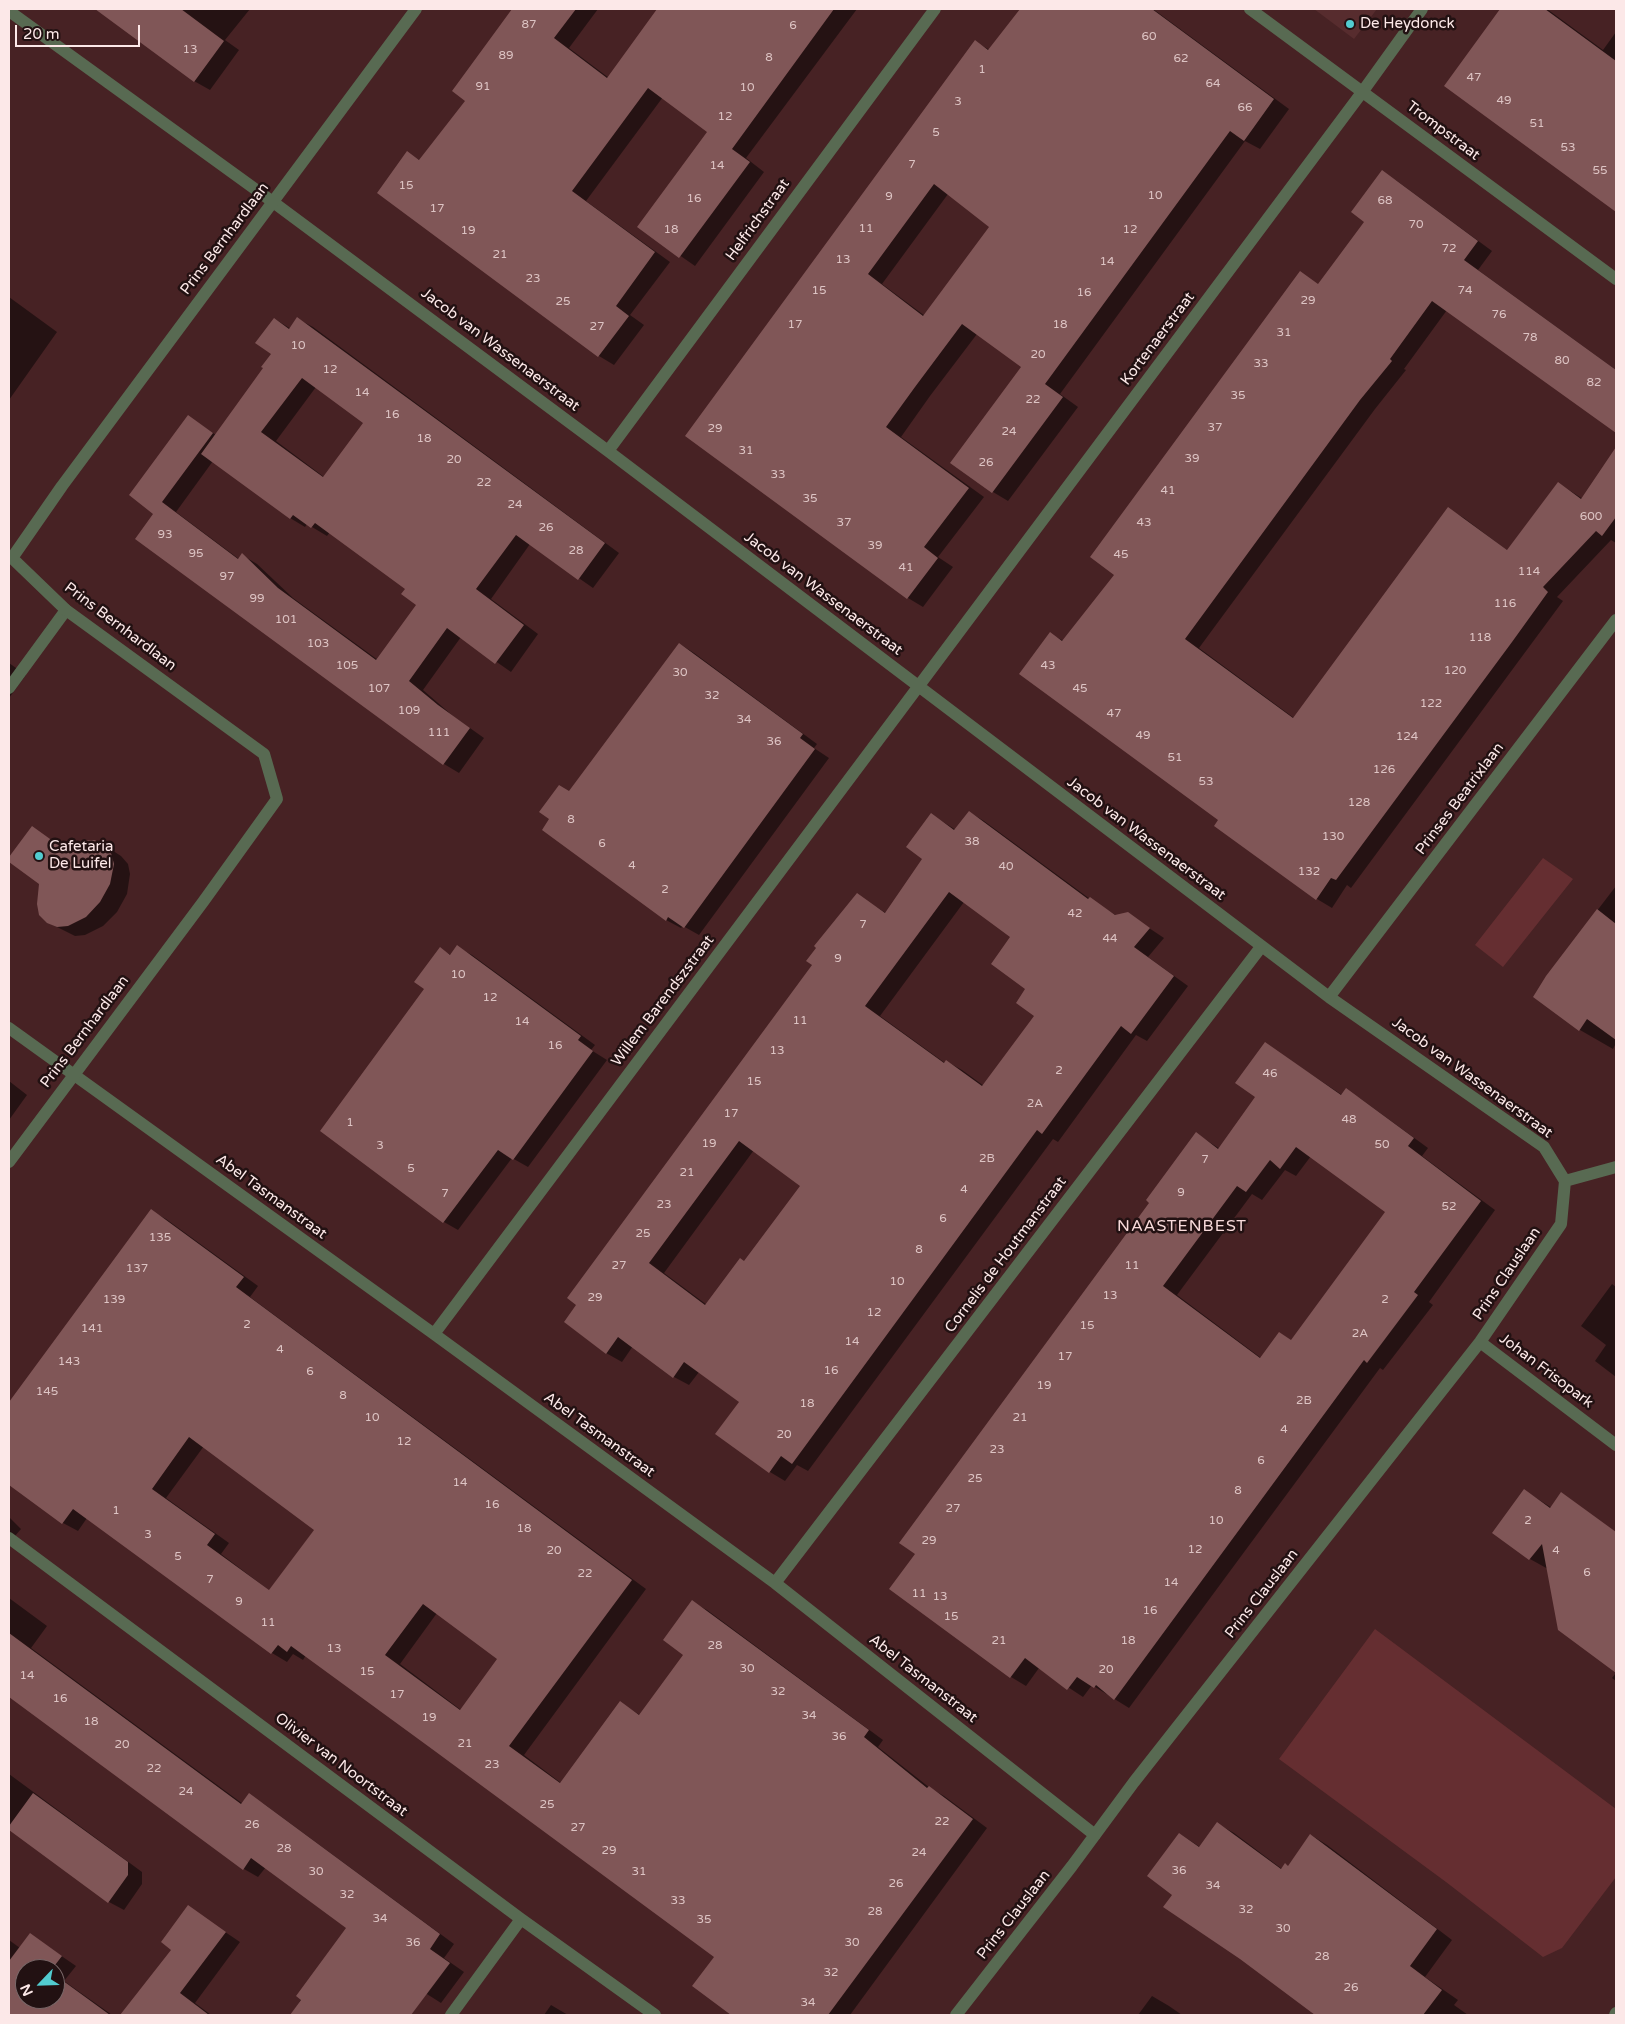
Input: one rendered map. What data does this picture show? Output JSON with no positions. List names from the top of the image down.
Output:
{
  "streets": {
    "street": [
      "Trompstraat",
      "Helfrichstraat",
      "Prins Bernhardlaan",
      "Kortenaerstraat",
      "Jacob van Wassenaerstraat",
      "Prinses Beatrixlaan",
      "Willem Barendszstraat",
      "Abel Tasmanstraat",
      "Cornelis de Houtmanstraat",
      "Prins Clauslaan",
      "Johan Frisopark",
      "Olivier van Noortstraat"
    ]
  },
  "crossings": [
    ["Trompstraat", "Kortenaerstraat"],
    ["Helfrichstraat", "Jacob van Wassenaerstraat"],
    ["Prins Bernhardlaan", "Jacob van Wassenaerstraat"],
    ["Prins Bernhardlaan", "Abel Tasmanstraat"],
    ["Kortenaerstraat", "Jacob van Wassenaerstraat"],
    ["Kortenaerstraat", "Willem Barendszstraat"],
    ["Jacob van Wassenaerstraat", "Prinses Beatrixlaan"],
    ["Jacob van Wassenaerstraat", "Willem Barendszstraat"],
    ["Jacob van Wassenaerstraat", "Cornelis de Houtmanstraat"],
    ["Jacob van Wassenaerstraat", "Prins Clauslaan"],
    ["Willem Barendszstraat", "Abel Tasmanstraat"],
    ["Abel Tasmanstraat", "Cornelis de Houtmanstraat"],
    ["Abel Tasmanstraat", "Prins Clauslaan"],
    ["Prins Clauslaan", "Johan Frisopark"]
  ],
  "districts": ["NAASTENBEST"],
  "places": ["De Heydonck", "Cafetaria De Luifel"],
  "house_numbers": [
    "87",
    "6",
    "60",
    "13",
    "89",
    "8",
    "62",
    "1",
    "47",
    "64",
    "91",
    "10",
    "49",
    "3",
    "66",
    "12",
    "51",
    "5",
    "53",
    "7",
    "14",
    "55",
    "15",
    "10",
    "9",
    "16",
    "68",
    "17",
    "70",
    "11",
    "18",
    "12",
    "19",
    "72",
    "21",
    "13",
    "14",
    "23",
    "15",
    "74",
    "16",
    "29",
    "25",
    "76",
    "17",
    "18",
    "27",
    "31",
    "78",
    "10",
    "20",
    "80",
    "33",
    "12",
    "82",
    "14",
    "35",
    "22",
    "16",
    "37",
    "29",
    "24",
    "18",
    "31",
    "39",
    "20",
    "26",
    "33",
    "22",
    "41",
    "35",
    "24",
    "600",
    "37",
    "43",
    "26",
    "93",
    "39",
    "28",
    "95",
    "45",
    "41",
    "114",
    "97",
    "99",
    "116",
    "101",
    "118",
    "103",
    "105",
    "43",
    "120",
    "30",
    "107",
    "45",
    "32",
    "122",
    "109",
    "47",
    "34",
    "111",
    "49",
    "124",
    "36",
    "51",
    "126",
    "53",
    "128",
    "8",
    "130",
    "38",
    "6",
    "4",
    "40",
    "132",
    "2",
    "42",
    "7",
    "44",
    "9",
    "10",
    "12",
    "11",
    "14",
    "16",
    "13",
    "2",
    "46",
    "15",
    "2A",
    "17",
    "48",
    "1",
    "19",
    "50",
    "3",
    "2B",
    "7",
    "5",
    "21",
    "4",
    "9",
    "7",
    "23",
    "52",
    "6",
    "25",
    "135",
    "8",
    "27",
    "11",
    "137",
    "10",
    "13",
    "29",
    "139",
    "2",
    "12",
    "2",
    "15",
    "141",
    "2A",
    "14",
    "4",
    "17",
    "143",
    "16",
    "6",
    "19",
    "145",
    "8",
    "2B",
    "18",
    "10",
    "21",
    "4",
    "20",
    "12",
    "23",
    "6",
    "25",
    "14",
    "8",
    "16",
    "27",
    "1",
    "10",
    "2",
    "18",
    "3",
    "29",
    "12",
    "20",
    "4",
    "5",
    "6",
    "22",
    "7",
    "14",
    "11",
    "13",
    "9",
    "16",
    "15",
    "11",
    "21",
    "18",
    "28",
    "13",
    "30",
    "20",
    "15",
    "14",
    "32",
    "17",
    "16",
    "34",
    "19",
    "18",
    "36",
    "21",
    "20",
    "23",
    "22",
    "24",
    "25",
    "22",
    "26",
    "27",
    "28",
    "29",
    "24",
    "36",
    "30",
    "31",
    "26",
    "34",
    "32",
    "33",
    "32",
    "28",
    "34",
    "35",
    "30",
    "36",
    "30",
    "28",
    "32",
    "26",
    "34"
  ],
  "scale_bar": "20 m",
  "north": "bottom left"
}
